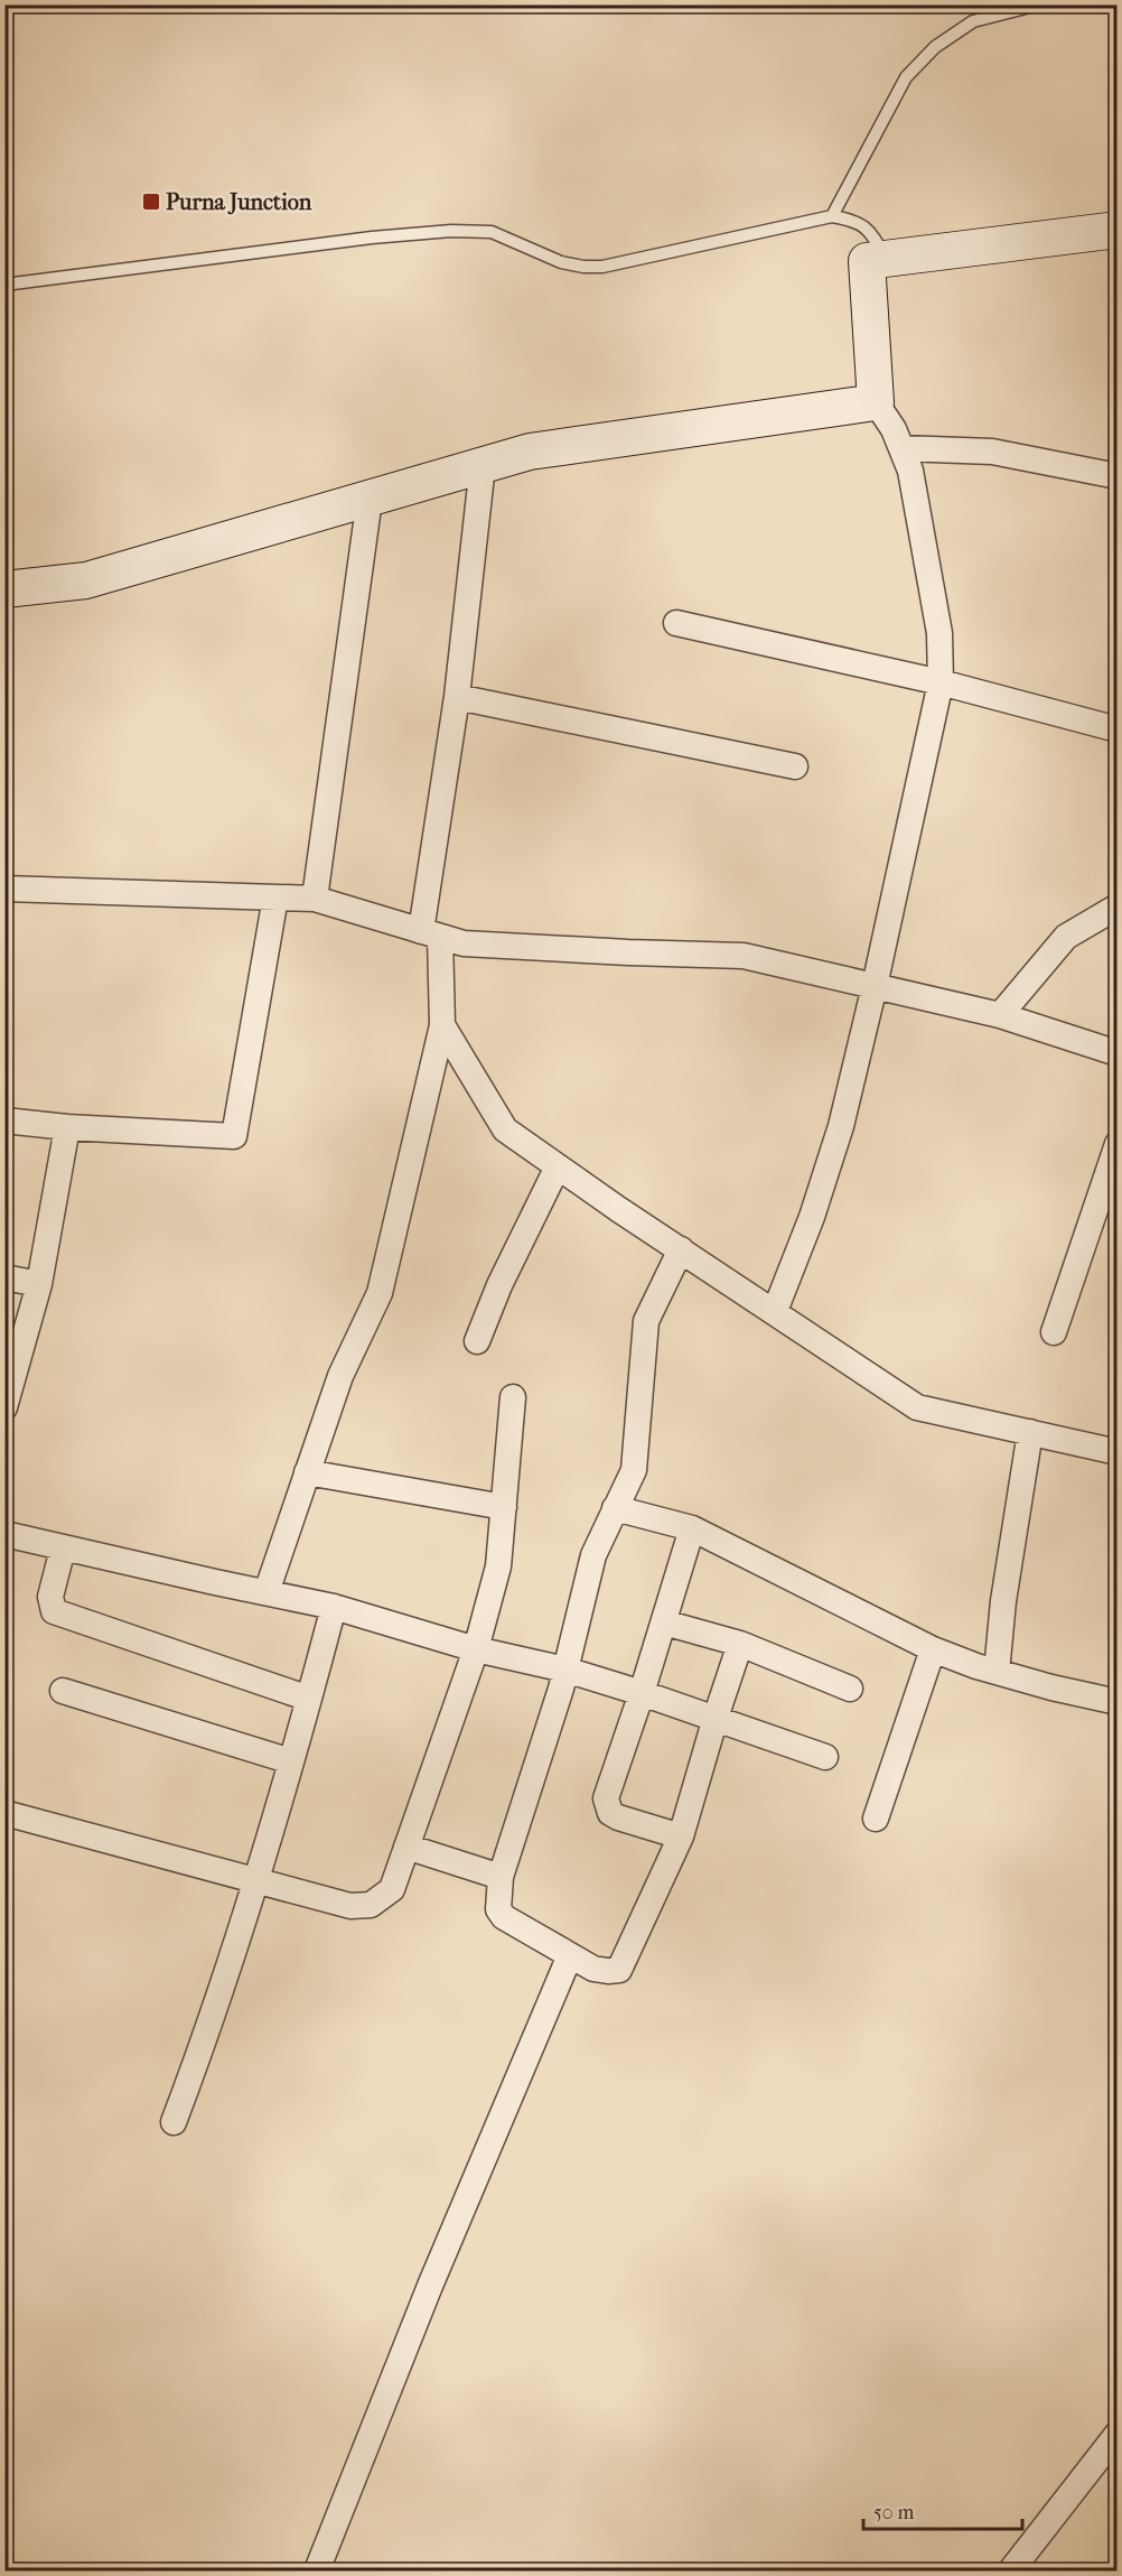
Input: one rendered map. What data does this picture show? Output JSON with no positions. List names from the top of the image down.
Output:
{
  "places": {
    "transit": ["Purna Junction"]
  },
  "scale_bar": "50 m"
}
